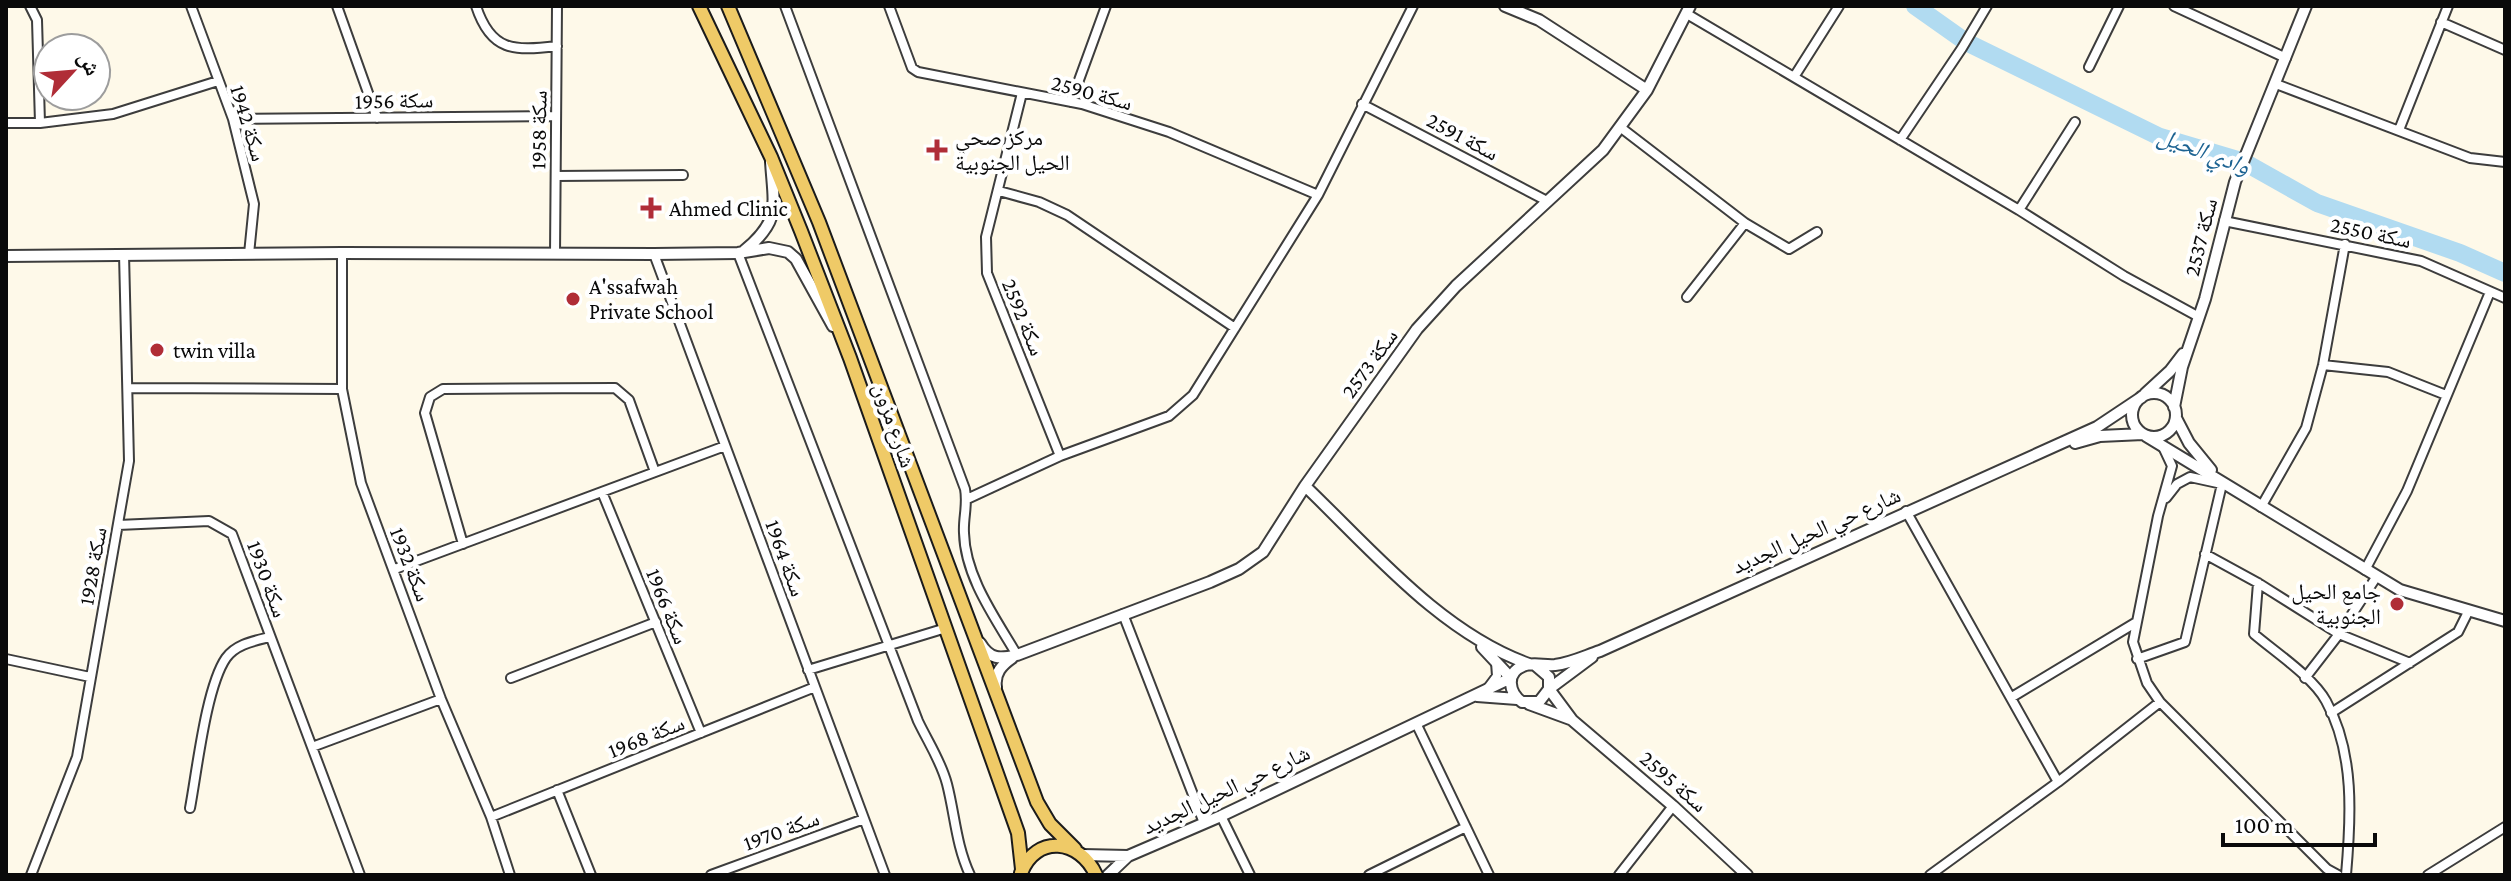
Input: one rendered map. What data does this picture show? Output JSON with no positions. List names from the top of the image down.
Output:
{
  "streets": {
    "main road": ["شارع مزون"],
    "street": [
      "سكة 2590",
      "سكة 1956",
      "سكة 1942",
      "سكة 1958",
      "سكة 2591",
      "سكة 2550",
      "سكة 2537",
      "سكة 2592",
      "سكة 2573",
      "شارع حي الحيل الجديد",
      "سكة 1964",
      "سكة 1932",
      "سكة 1928",
      "سكة 1930",
      "سكة 1966",
      "سكة 1968",
      "سكة 2595",
      "سكة 1970"
    ]
  },
  "crossings": [
    ["سكة 2590", "سكة 2592"],
    ["سكة 1956", "سكة 1942"],
    ["سكة 1956", "سكة 1958"],
    ["سكة 2591", "سكة 2573"],
    ["سكة 2550", "سكة 2537"],
    ["شارع مزون", "شارع حي الحيل الجديد"],
    ["شارع حي الحيل الجديد", "سكة 2595"],
    ["سكة 1964", "سكة 1968"],
    ["سكة 1964", "سكة 1970"],
    ["سكة 1932", "سكة 1968"],
    ["سكة 1928", "سكة 1930"],
    ["سكة 1966", "سكة 1968"]
  ],
  "water": ["وادي الحيل"],
  "places": {
    "health": ["مركز صحي الحيل الجنوبية", "Ahmed Clinic"],
    "other": ["A'ssafwah Private School", "twin villa", "جامع الحيل الجنوبية"]
  },
  "scale_bar": "100 m",
  "north": "top right"
}
